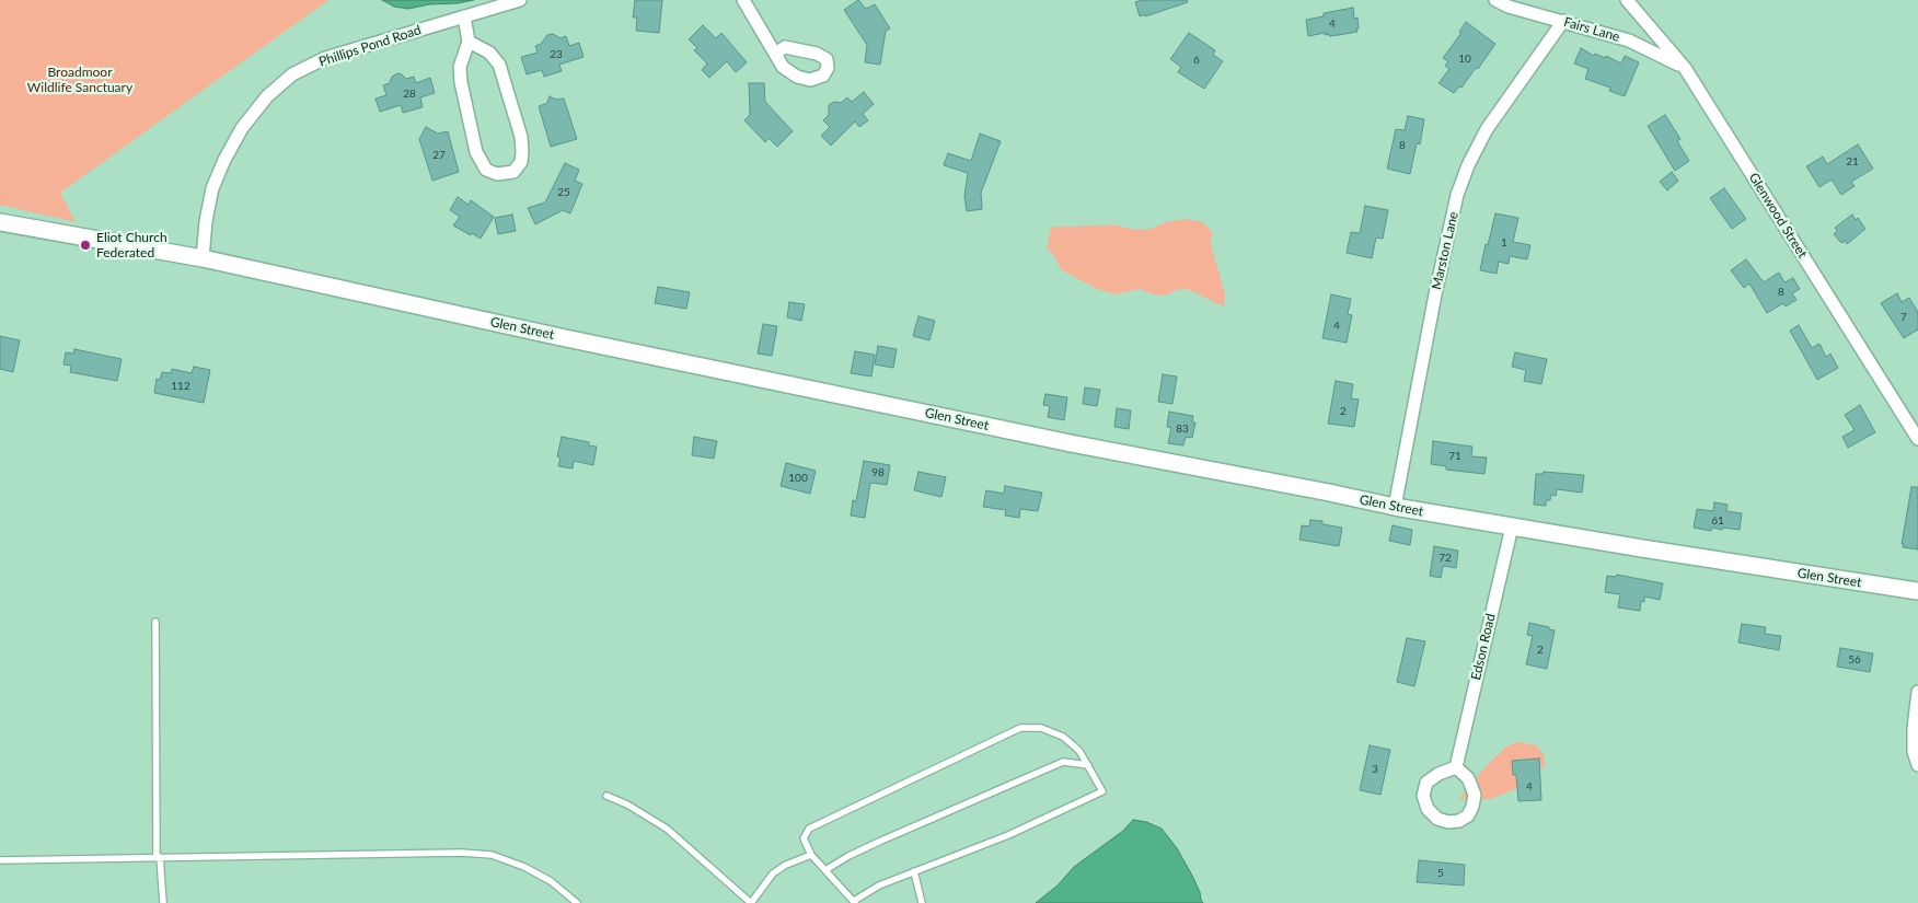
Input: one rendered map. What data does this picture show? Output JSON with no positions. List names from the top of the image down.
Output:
{
  "streets": {
    "street": [
      "Fairs Lane",
      "Phillips Pond Road",
      "Glenwood Street",
      "Marston Lane",
      "Glen Street",
      "Edson Road"
    ]
  },
  "crossings": [
    ["Fairs Lane", "Glenwood Street"],
    ["Fairs Lane", "Marston Lane"],
    ["Phillips Pond Road", "Glen Street"],
    ["Marston Lane", "Glen Street"],
    ["Glen Street", "Edson Road"]
  ],
  "parks": ["Broadmoor Wildlife Sanctuary"],
  "places": ["Eliot Church Federated"],
  "house_numbers": [
    "4",
    "23",
    "10",
    "6",
    "28",
    "8",
    "27",
    "21",
    "25",
    "1",
    "8",
    "7",
    "4",
    "112",
    "2",
    "83",
    "71",
    "98",
    "100",
    "61",
    "72",
    "2",
    "56",
    "3",
    "4",
    "5"
  ]
}
